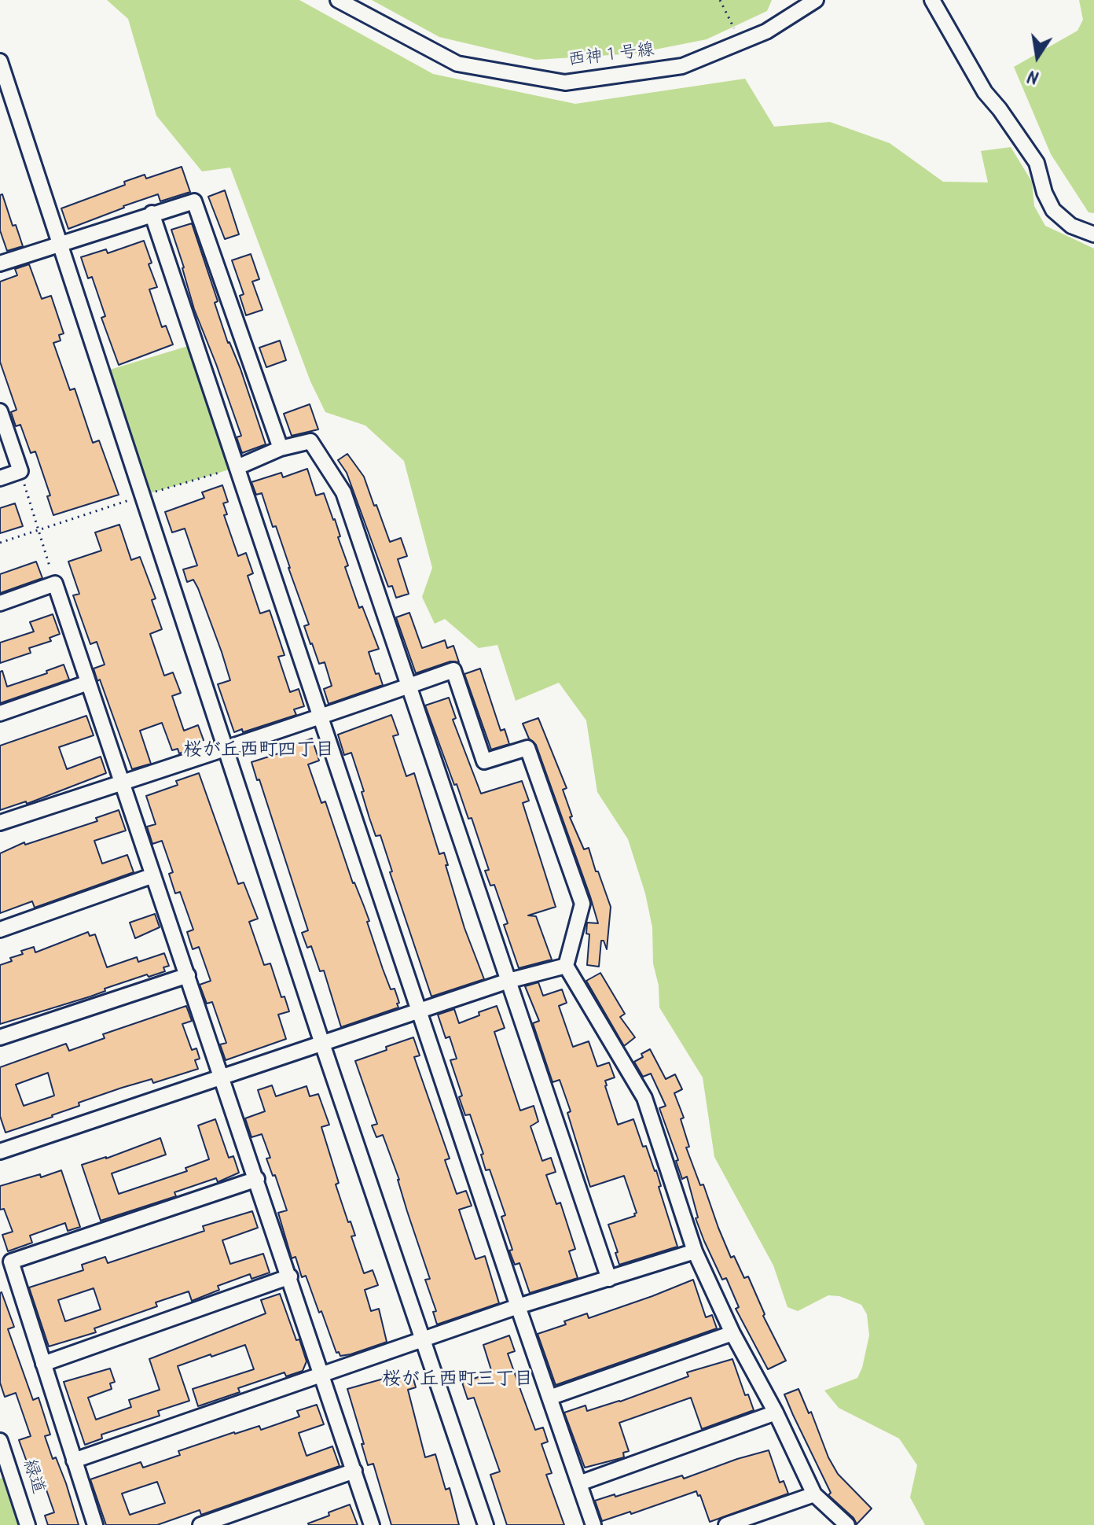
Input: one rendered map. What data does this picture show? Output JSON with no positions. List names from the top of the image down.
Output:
{
  "streets": {
    "street": ["西神１号線", "緑道"]
  },
  "districts": ["桜が丘西町四丁目", "桜が丘西町三丁目"],
  "north": "bottom"
}
